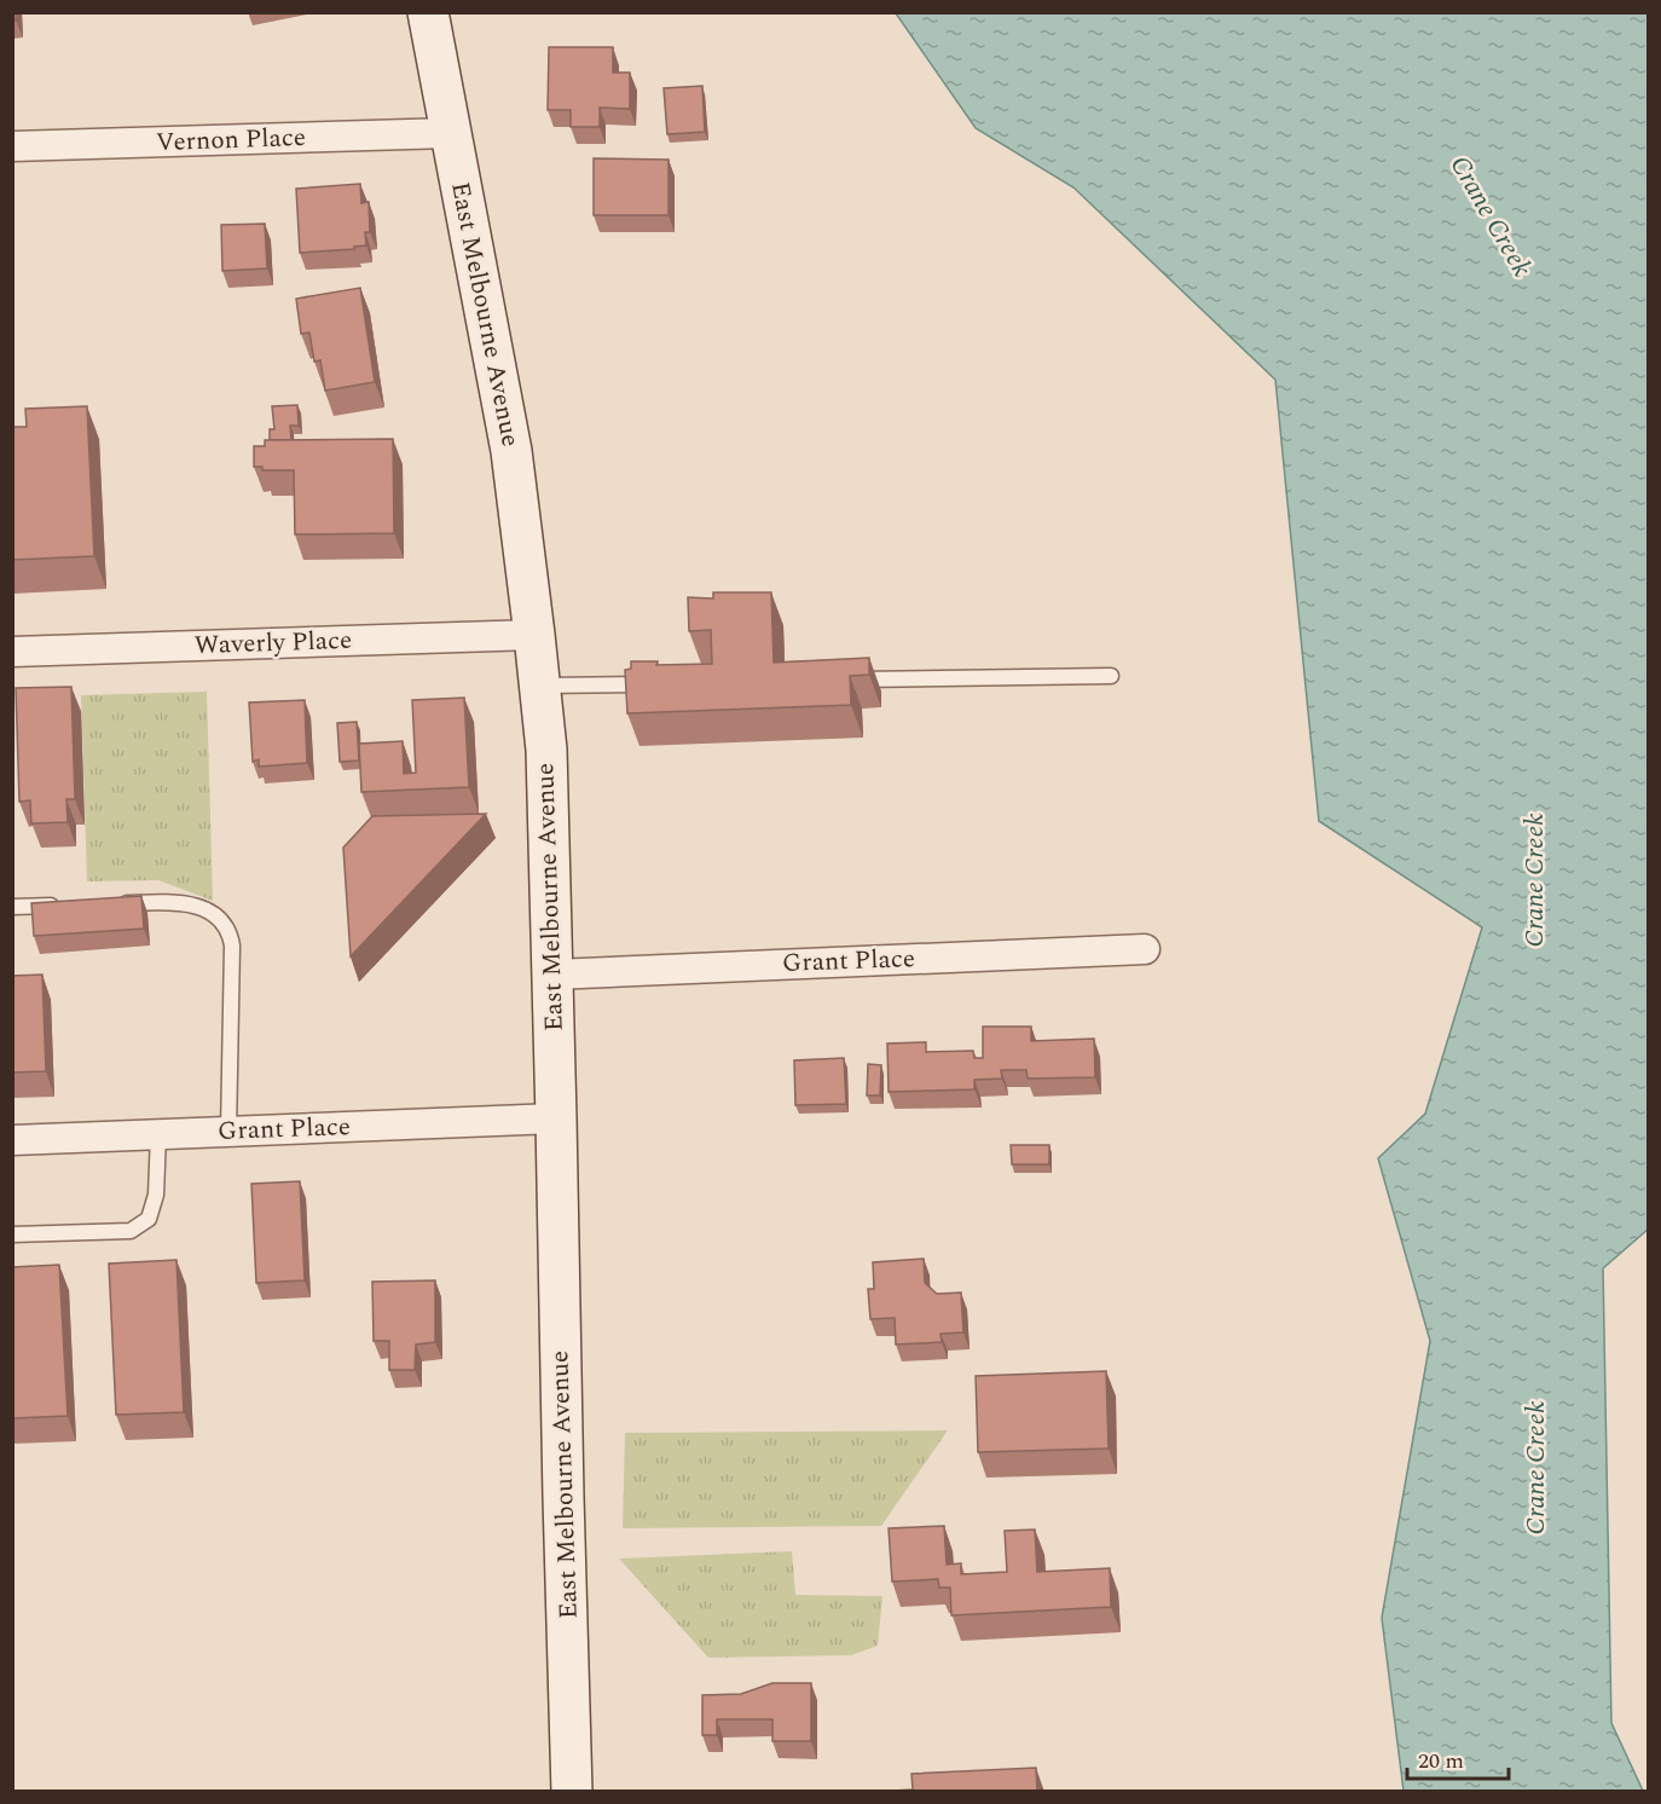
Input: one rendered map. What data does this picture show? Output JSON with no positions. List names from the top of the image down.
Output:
{
  "streets": {
    "street": [
      "Vernon Place",
      "East Melbourne Avenue",
      "Waverly Place",
      "Grant Place"
    ]
  },
  "crossings": [
    ["Vernon Place", "East Melbourne Avenue"],
    ["East Melbourne Avenue", "Waverly Place"],
    ["East Melbourne Avenue", "Grant Place"]
  ],
  "water": ["Crane Creek"],
  "scale_bar": "20 m"
}
